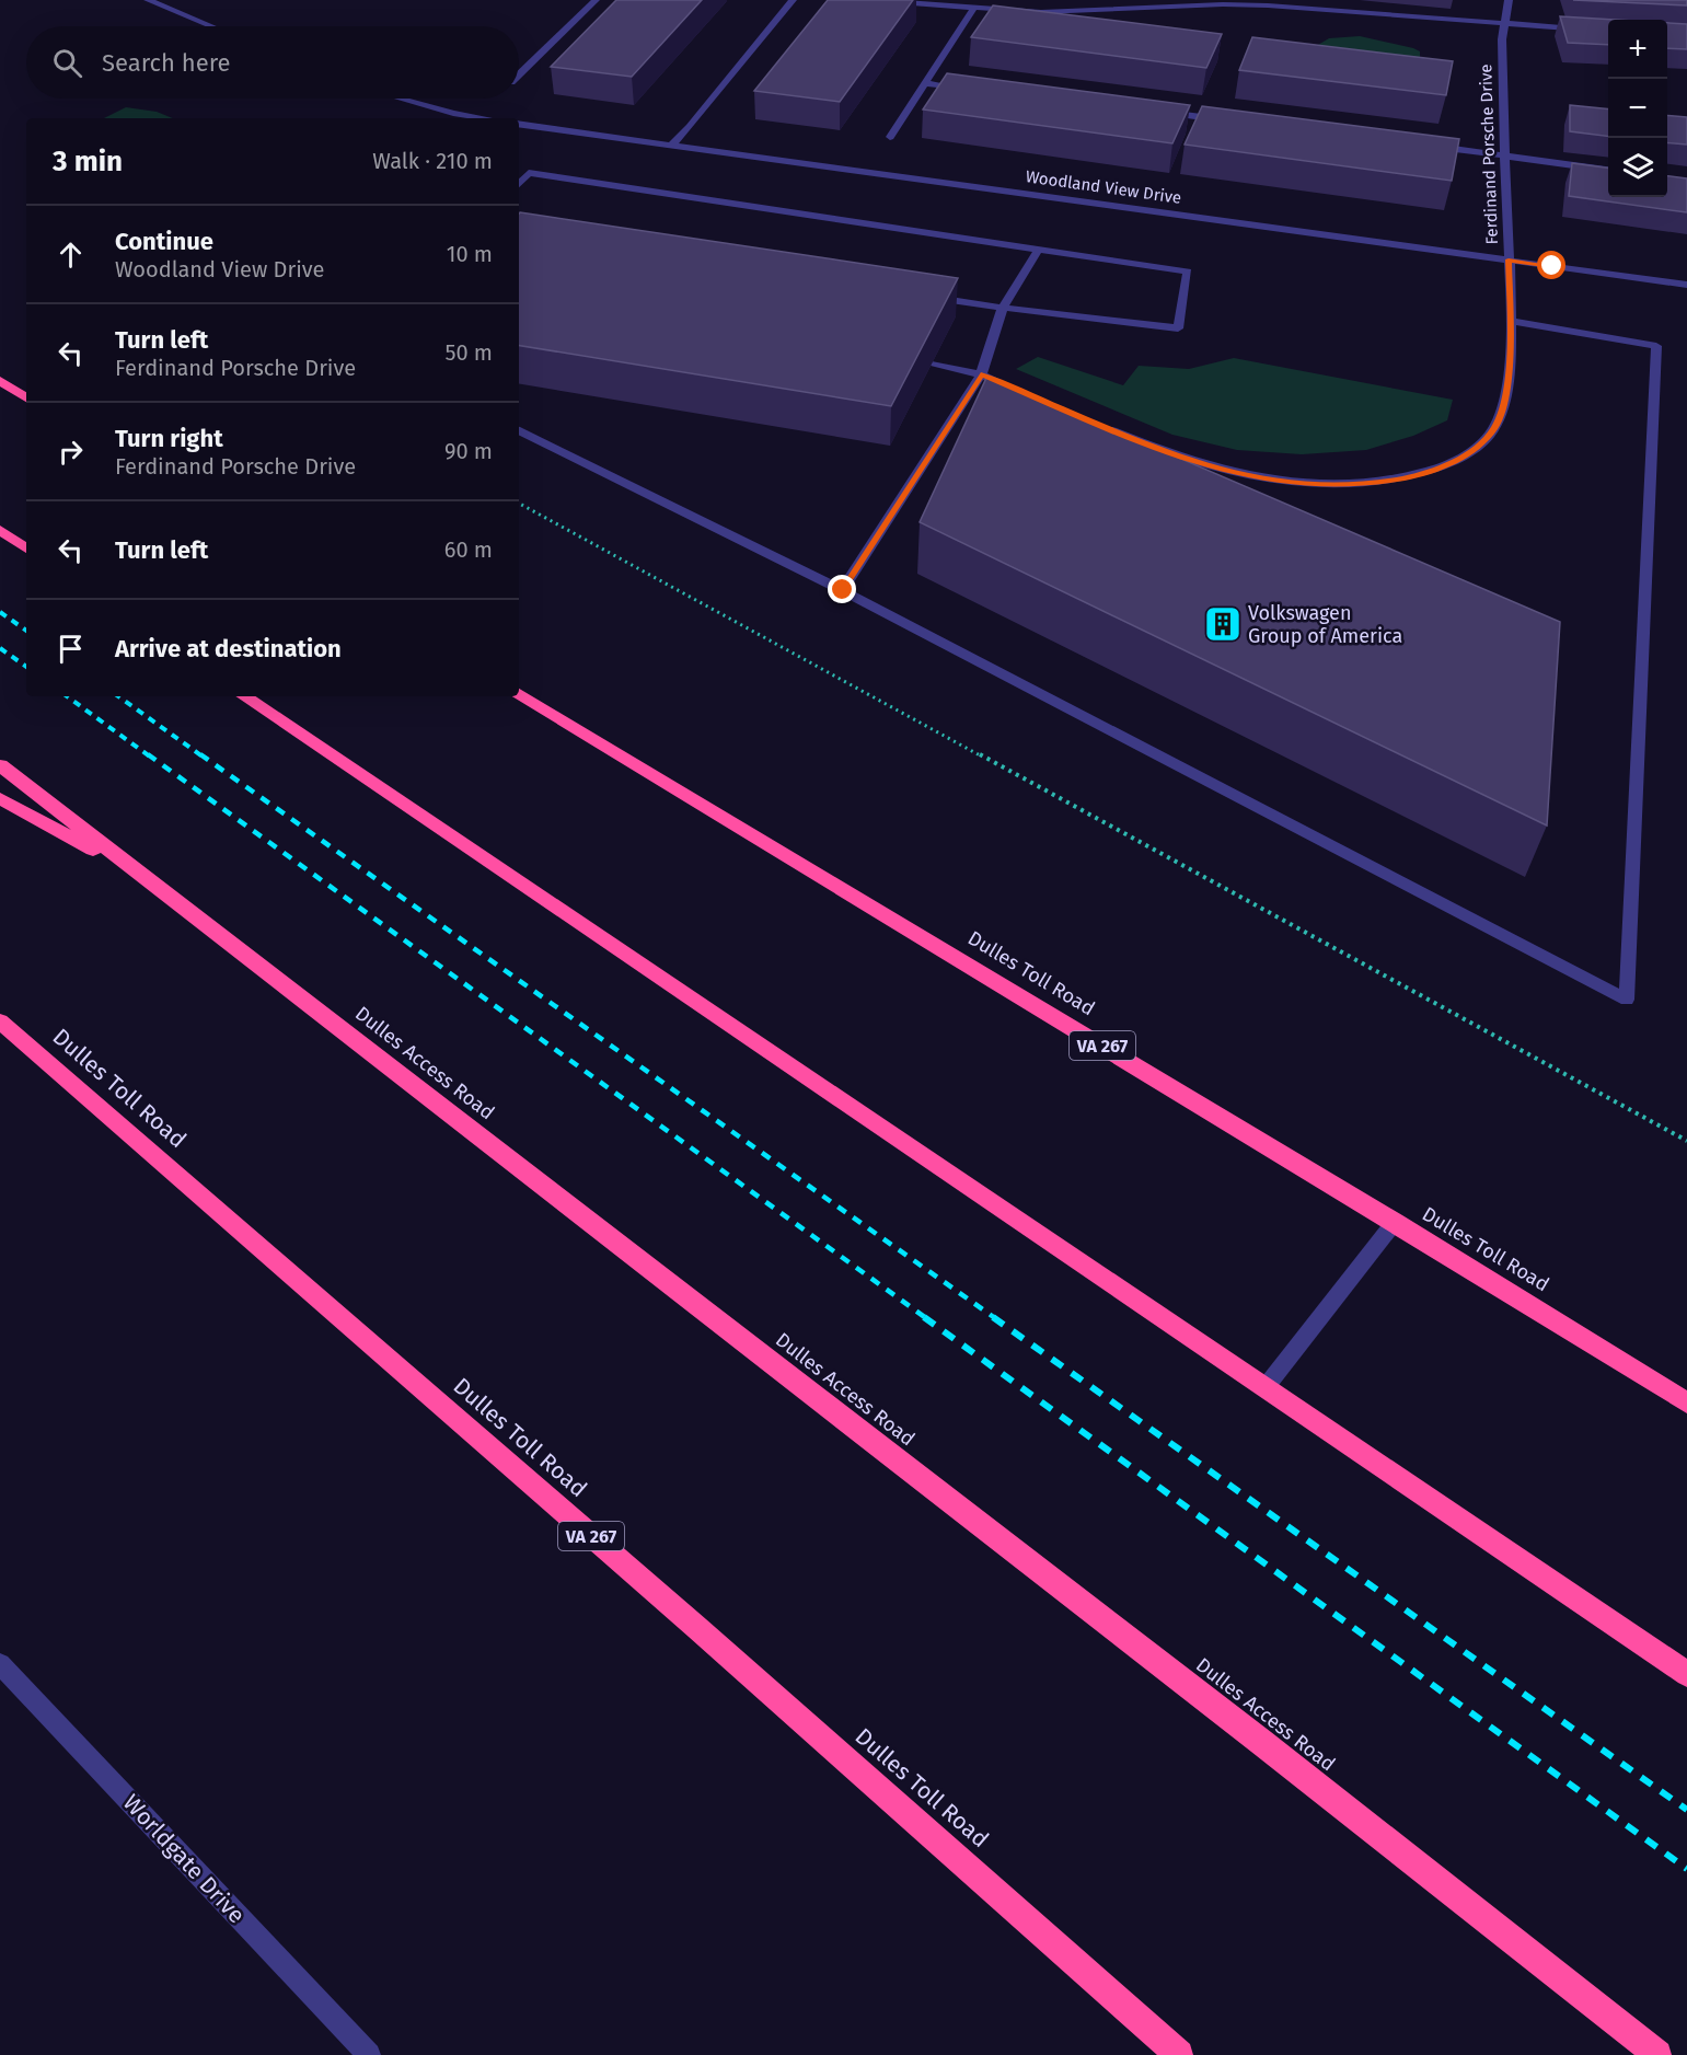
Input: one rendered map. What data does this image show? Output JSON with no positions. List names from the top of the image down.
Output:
{
  "streets": {
    "highway": ["Dulles Toll Road", "VA 267", "Dulles Access Road"],
    "street": ["Ferdinand Porsche Drive", "Woodland View Drive", "Worldgate Drive"]
  },
  "crossings": [
    ["Ferdinand Porsche Drive", "Woodland View Drive"]
  ],
  "places": {
    "building": ["Volkswagen Group of America"]
  },
  "page": {
    "map_buttons": ["+", "−"],
    "search": "Search here",
    "heading": ["3 min", "Walk · 210 m"],
    "list": [
      ["Continue", "Woodland View Drive", "10 m"],
      ["Turn left", "Ferdinand Porsche Drive", "50 m"],
      ["Turn right", "Ferdinand Porsche Drive", "90 m"],
      ["Turn left", "60 m"],
      "Arrive at destination"
    ]
  }
}
